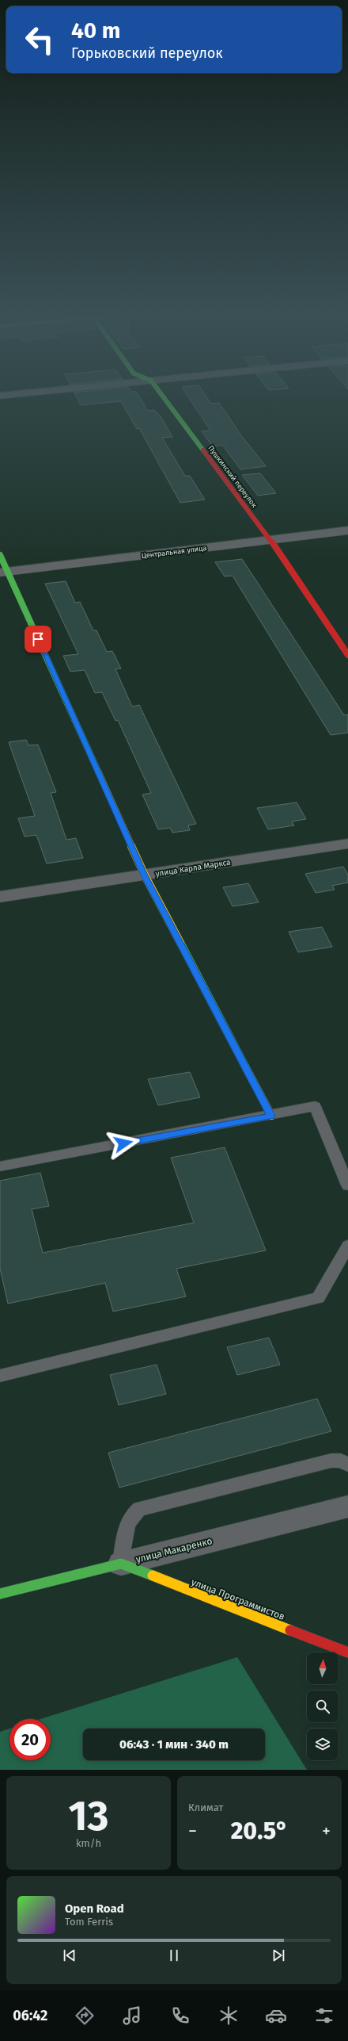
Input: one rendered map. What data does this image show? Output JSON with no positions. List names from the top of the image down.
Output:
{
  "streets": {
    "street": [
      "Пушкинский переулок",
      "Центральная улица",
      "улица Карла Маркса",
      "улица Макаренко",
      "улица Программистов"
    ]
  },
  "crossings": [
    ["Пушкинский переулок", "Центральная улица"],
    ["улица Макаренко", "улица Программистов"]
  ],
  "north": "top",
  "page": {
    "turn": ["40 m", "Горьковский переулок"],
    "limit": "20",
    "trip": "06:43 · 1 мин · 340 m",
    "tile": [
      ["13", "km/h"],
      "Климат"
    ],
    "heat": ["−", "20.5°", "+"],
    "song": ["Open Road", "Tom Ferris"],
    "tabs": "06:42"
  }
}
